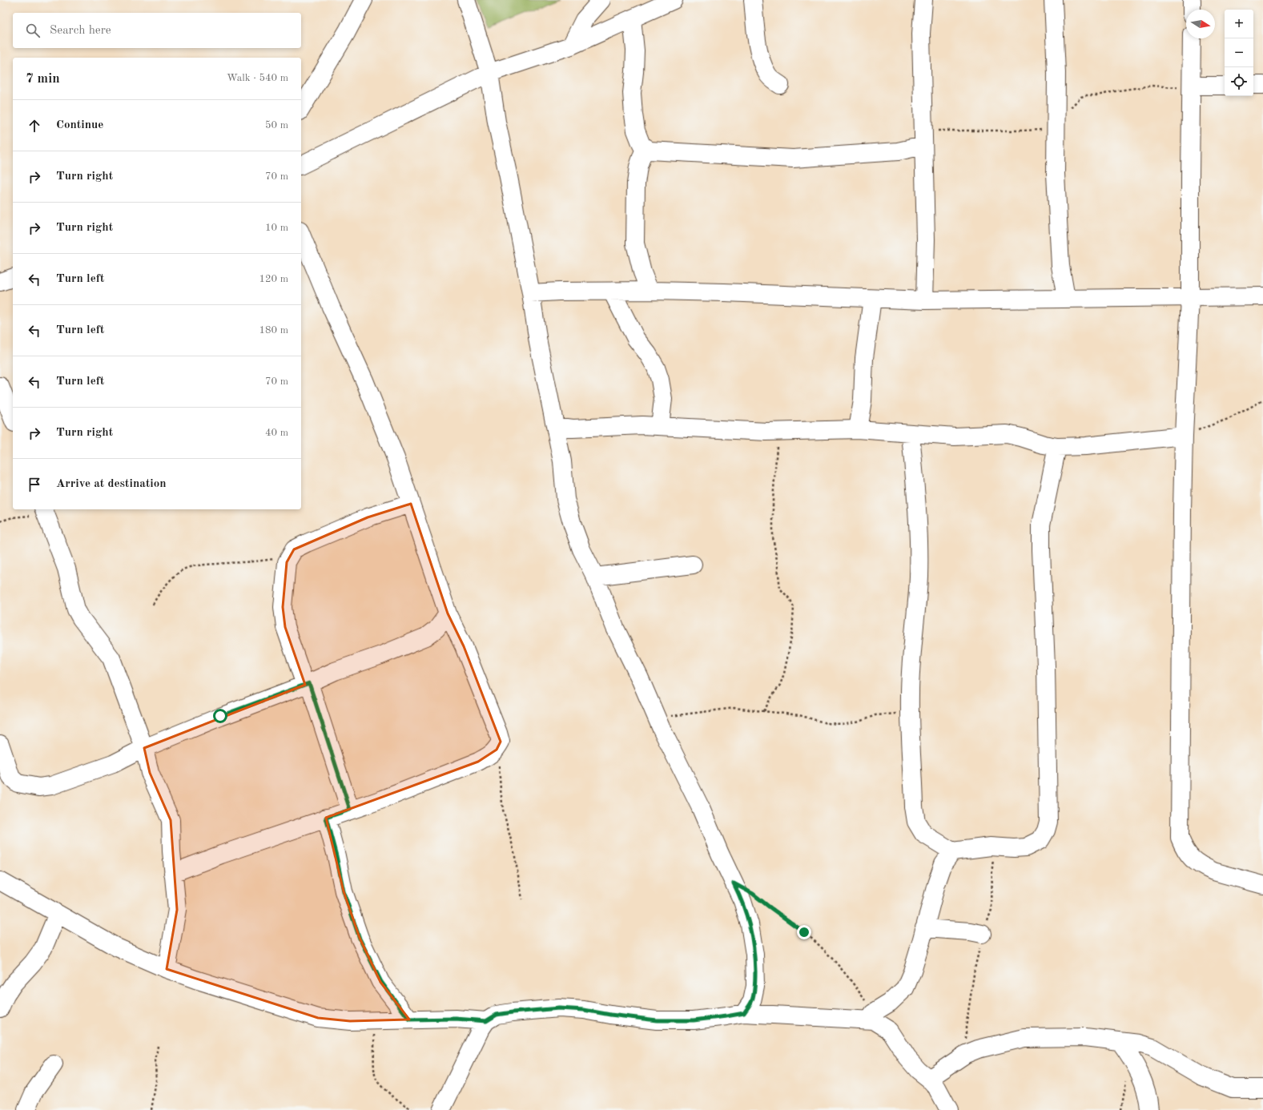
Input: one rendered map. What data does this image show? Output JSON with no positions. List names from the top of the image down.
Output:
{
  "north": "right",
  "page": {
    "map_buttons": ["+", "−"],
    "search": "Search here",
    "heading": ["7 min", "Walk · 540 m"],
    "list": [
      ["Continue", "50 m"],
      ["Turn right", "70 m"],
      ["Turn right", "10 m"],
      ["Turn left", "120 m"],
      ["Turn left", "180 m"],
      ["Turn left", "70 m"],
      ["Turn right", "40 m"],
      "Arrive at destination"
    ]
  }
}
